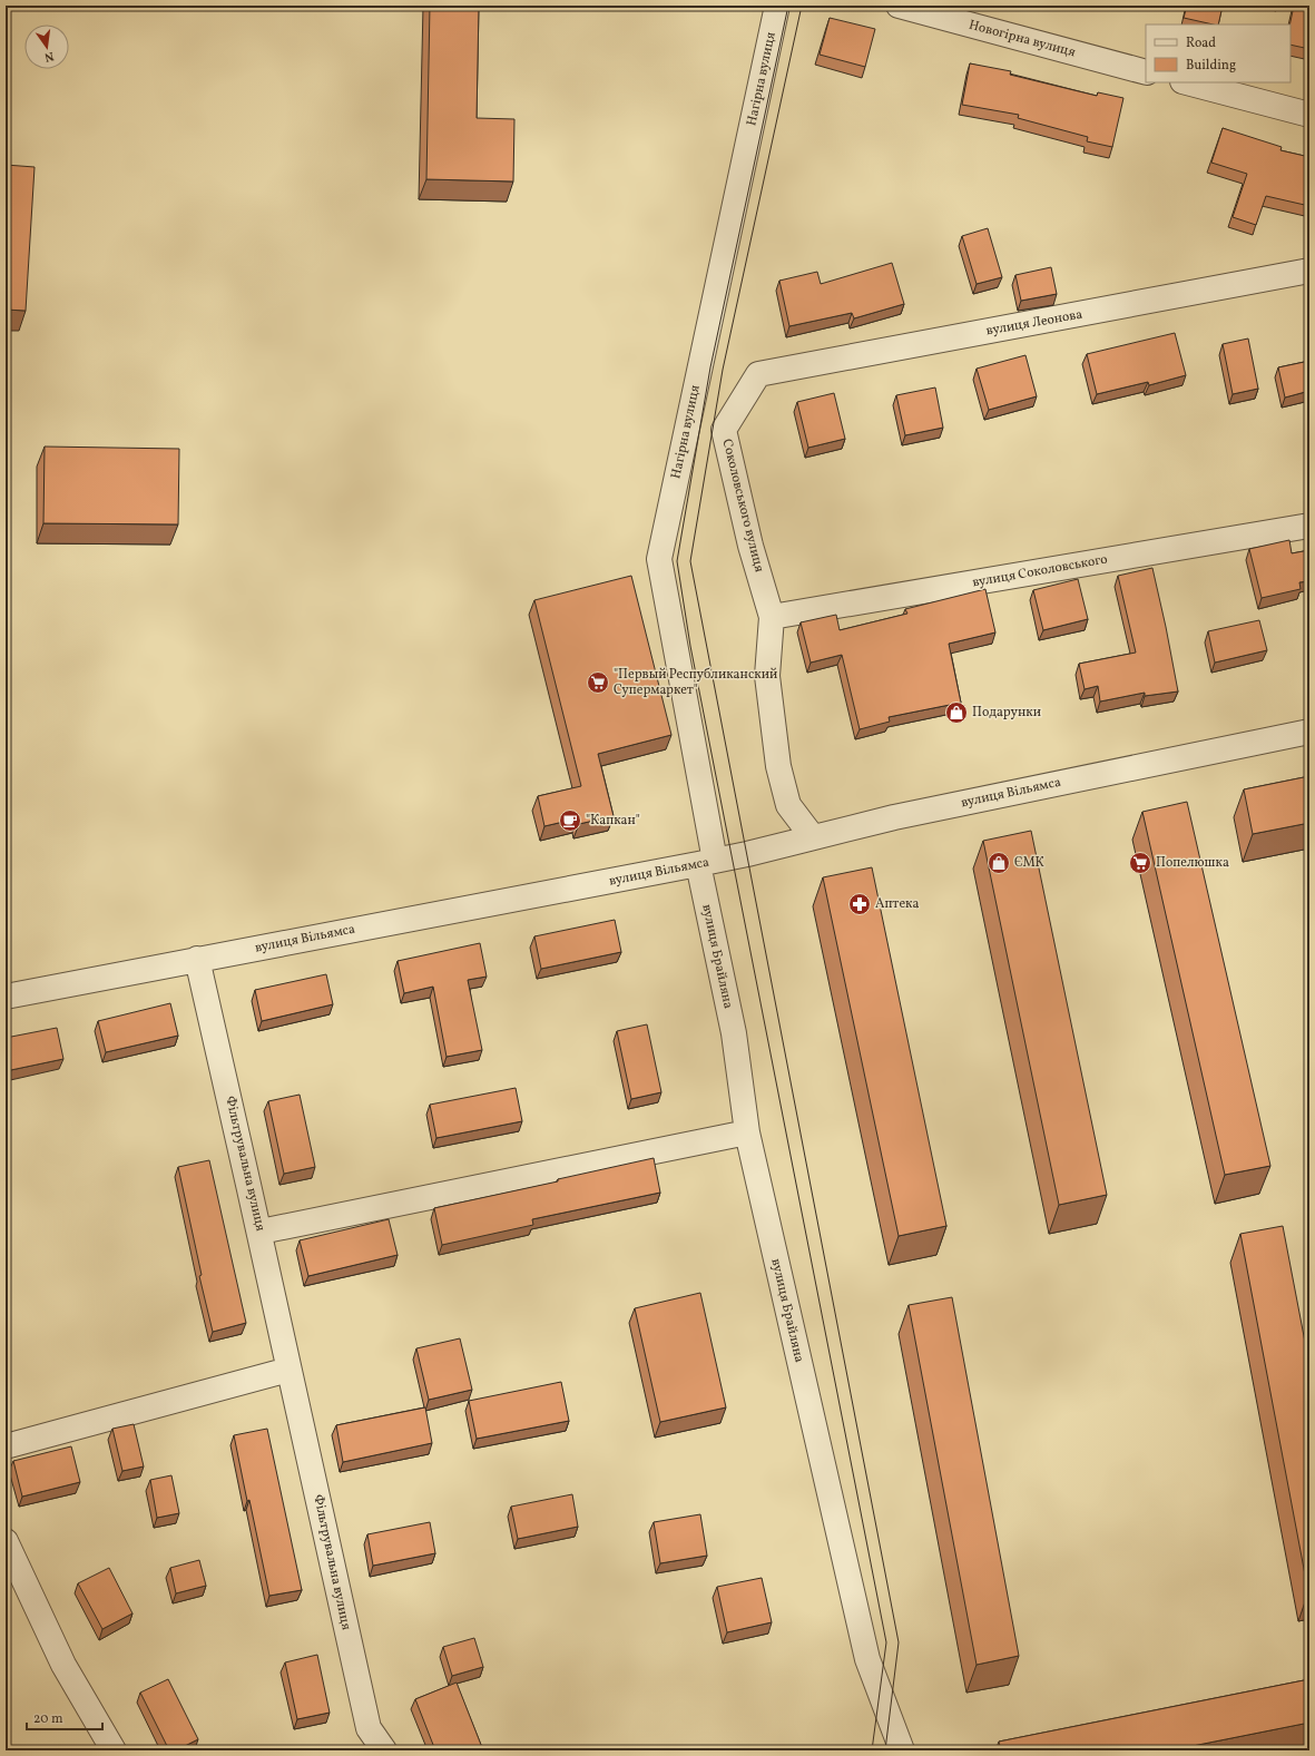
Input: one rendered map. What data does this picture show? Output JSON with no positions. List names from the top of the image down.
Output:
{
  "streets": {
    "street": [
      "Новогірна вулиця",
      "Нагірна вулиця",
      "вулиця Леонова",
      "Соколовського вулиця",
      "вулиця Соколовського",
      "вулиця Вільямса",
      "вулиця Брайляна",
      "Фільтрувальна вулиця"
    ]
  },
  "crossings": [
    ["Нагірна вулиця", "вулиця Вільямса"],
    ["Нагірна вулиця", "вулиця Брайляна"],
    ["вулиця Леонова", "Соколовського вулиця"],
    ["Соколовського вулиця", "вулиця Соколовського"],
    ["вулиця Вільямса", "вулиця Брайляна"],
    ["вулиця Вільямса", "Фільтрувальна вулиця"]
  ],
  "places": {
    "supermarket": ["\"Первый Республиканский Супермаркет\"", "Попелюшка"],
    "shop": ["Подарунки", "ЄМК"],
    "cafe": ["\"Капкан\""],
    "pharmacy": ["Аптека"]
  },
  "legend": ["Road", "Building"],
  "scale_bar": "20 m",
  "north": "bottom"
}
